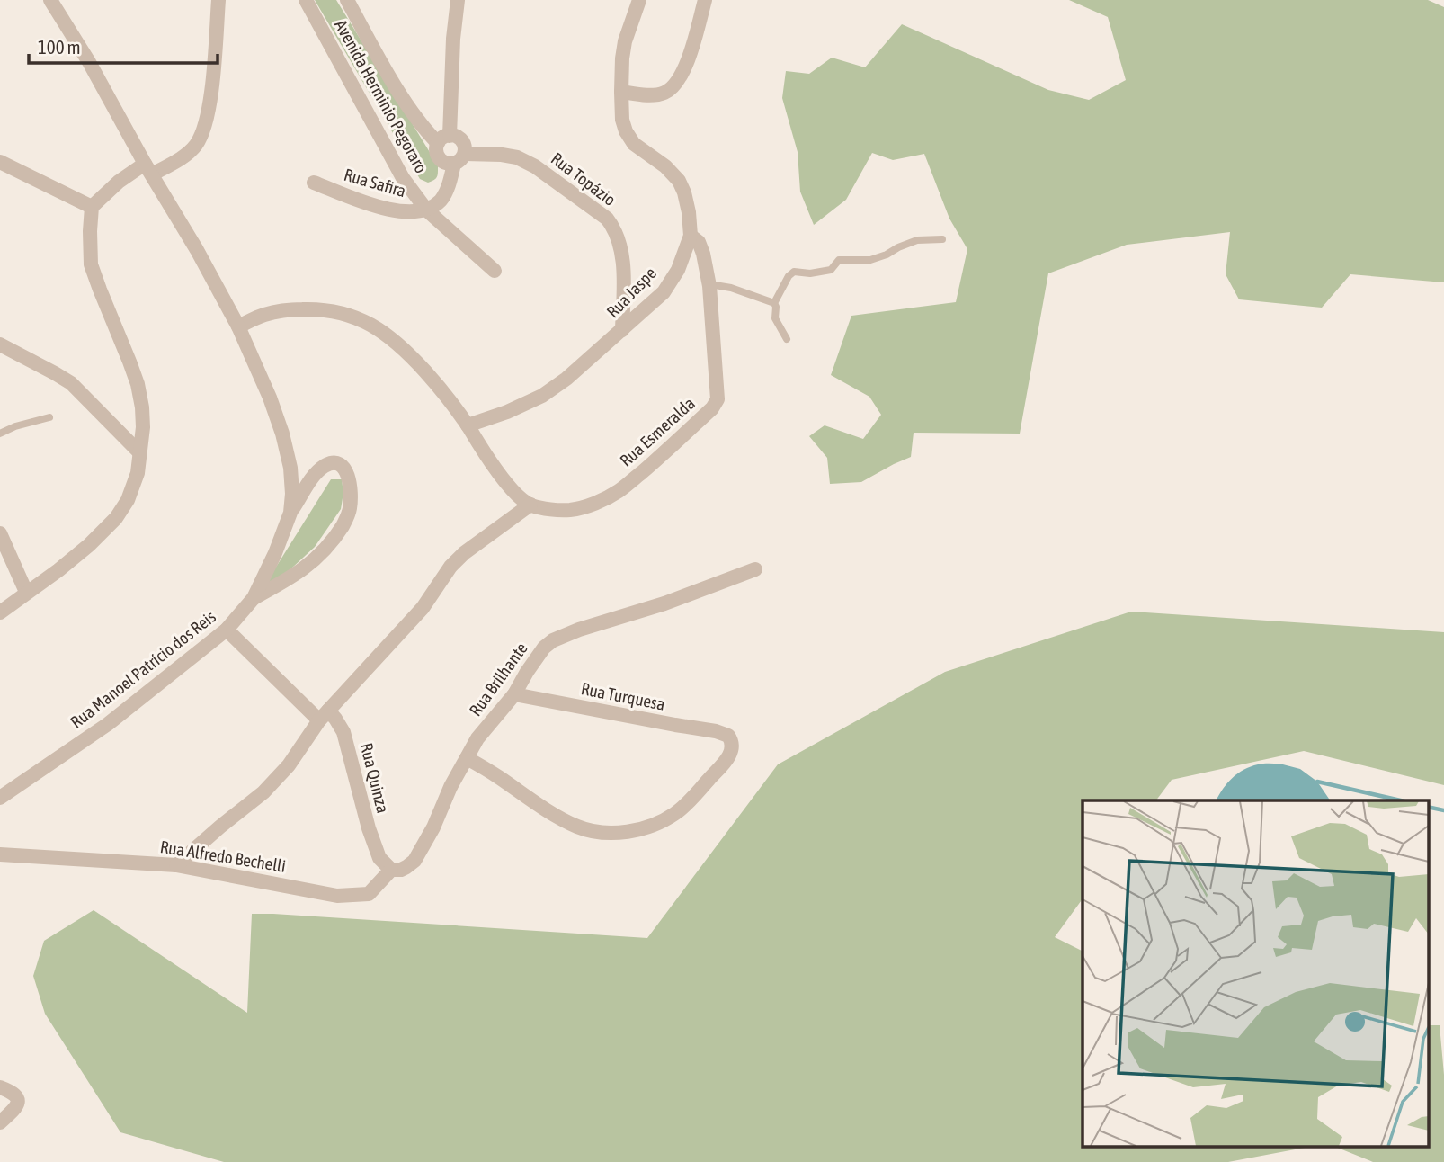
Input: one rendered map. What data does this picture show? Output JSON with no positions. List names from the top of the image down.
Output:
{
  "streets": {
    "street": [
      "Avenida Herminio Pegoraro",
      "Rua Topázio",
      "Rua Safira",
      "Rua Jaspe",
      "Rua Esmeralda",
      "Rua Manoel Patrício dos Reis",
      "Rua Brilhante",
      "Rua Turquesa",
      "Rua Quinza",
      "Rua Alfredo Bechelli"
    ]
  },
  "crossings": [
    ["Avenida Herminio Pegoraro", "Rua Topázio"],
    ["Avenida Herminio Pegoraro", "Rua Safira"],
    ["Rua Topázio", "Rua Jaspe"],
    ["Rua Jaspe", "Rua Esmeralda"],
    ["Rua Manoel Patrício dos Reis", "Rua Quinza"],
    ["Rua Brilhante", "Rua Turquesa"],
    ["Rua Brilhante", "Rua Quinza"],
    ["Rua Brilhante", "Rua Alfredo Bechelli"],
    ["Rua Quinza", "Rua Alfredo Bechelli"]
  ],
  "scale_bar": "100 m"
}
